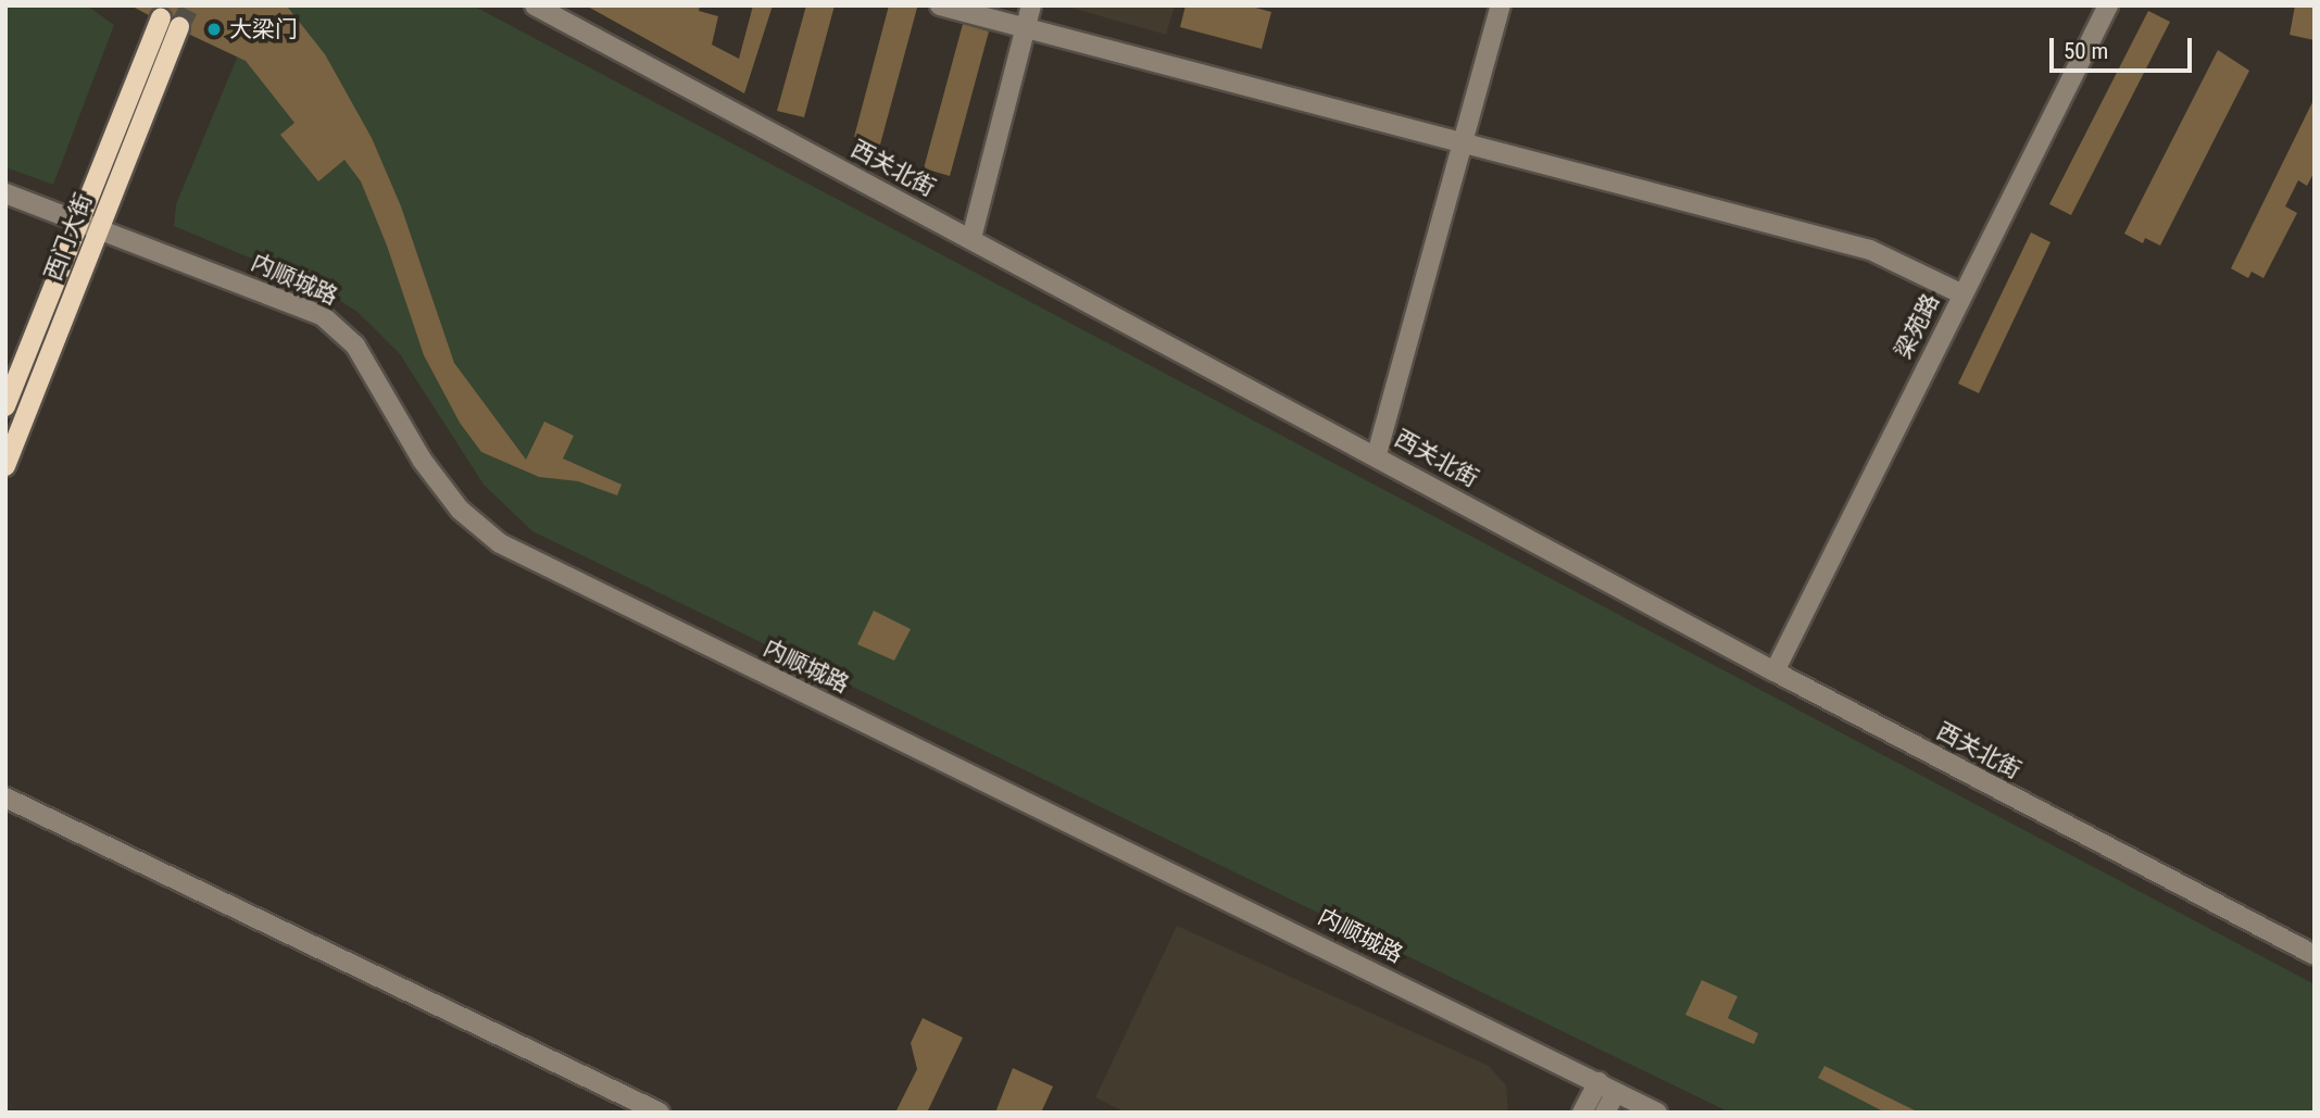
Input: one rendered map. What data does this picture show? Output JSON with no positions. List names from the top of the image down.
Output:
{
  "streets": {
    "main road": ["西门大街"],
    "street": ["西关北街", "内顺城路", "梁苑路"]
  },
  "crossings": [
    ["西关北街", "梁苑路"],
    ["西门大街", "内顺城路"]
  ],
  "places": ["大梁门"],
  "scale_bar": "50 m"
}
